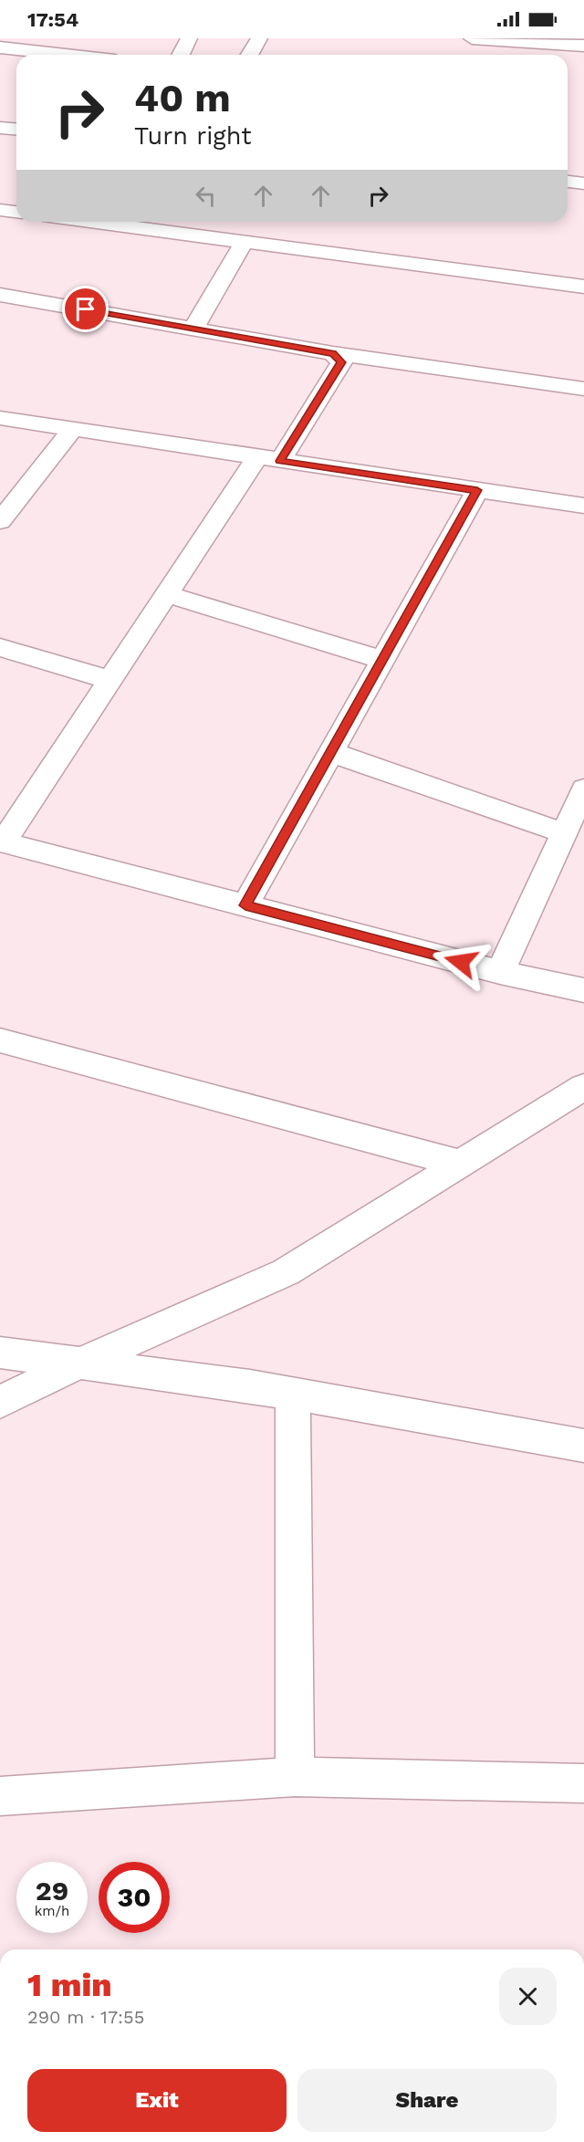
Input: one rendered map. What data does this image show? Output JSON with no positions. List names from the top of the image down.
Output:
{
  "page": {
    "status": "17:54",
    "turn": ["40 m", "Turn right"],
    "speed": "29 km/h",
    "limit": "30",
    "heading": ["1 min", "290 m · 17:55"],
    "buttons": ["Exit", "Share"]
  }
}
